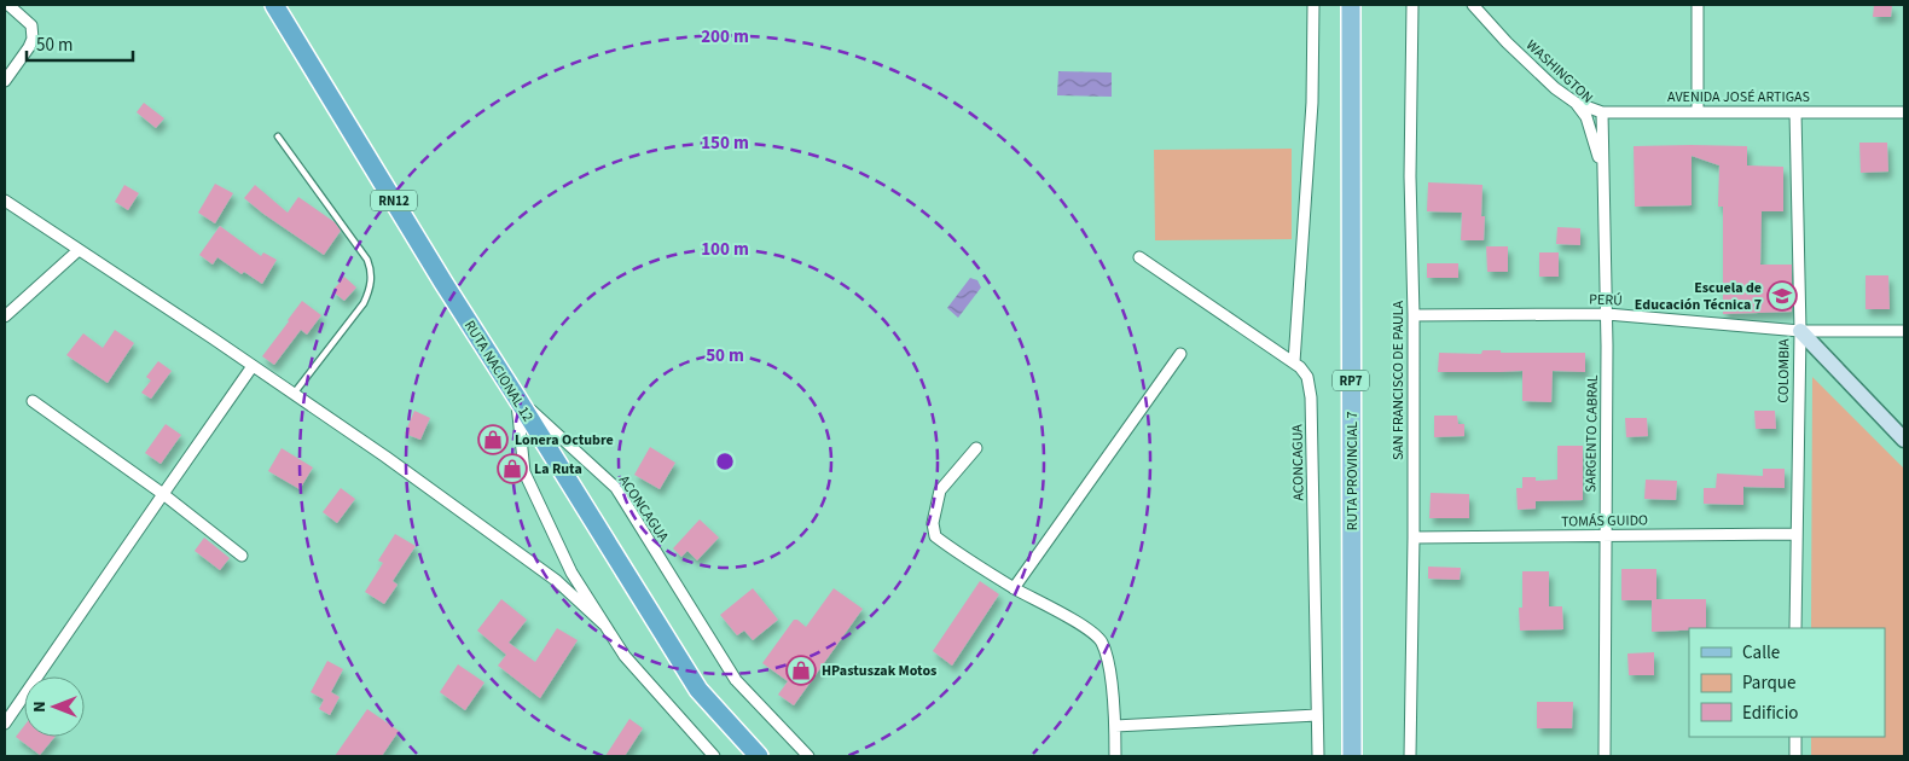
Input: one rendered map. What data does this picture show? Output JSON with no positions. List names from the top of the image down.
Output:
{
  "streets": {
    "highway": ["RN12", "RUTA NACIONAL 12"],
    "main road": ["RP7", "RUTA PROVINCIAL 7"],
    "street": [
      "WASHINGTON",
      "AVENIDA JOSÉ ARTIGAS",
      "PERÚ",
      "COLOMBIA",
      "SAN FRANCISCO DE PAULA",
      "SARGENTO CABRAL",
      "ACONCAGUA",
      "TOMÁS GUIDO"
    ]
  },
  "crossings": [
    ["WASHINGTON", "AVENIDA JOSÉ ARTIGAS"],
    ["WASHINGTON", "SARGENTO CABRAL"],
    ["AVENIDA JOSÉ ARTIGAS", "COLOMBIA"],
    ["AVENIDA JOSÉ ARTIGAS", "SARGENTO CABRAL"],
    ["PERÚ", "COLOMBIA"],
    ["PERÚ", "SAN FRANCISCO DE PAULA"],
    ["PERÚ", "SARGENTO CABRAL"],
    ["RUTA NACIONAL 12", "ACONCAGUA"],
    ["COLOMBIA", "TOMÁS GUIDO"],
    ["SAN FRANCISCO DE PAULA", "TOMÁS GUIDO"],
    ["SARGENTO CABRAL", "TOMÁS GUIDO"]
  ],
  "places": {
    "school or university": ["Escuela de Educación Técnica 7"],
    "shop": ["Lonera Octubre", "La Ruta", "HPastuszak Motos"]
  },
  "legend": ["Calle", "Parque", "Edificio"],
  "scale_bar": "50 m",
  "north": "left",
  "rings": [
    "200 m",
    "150 m",
    "100 m",
    "50 m"
  ]
}
